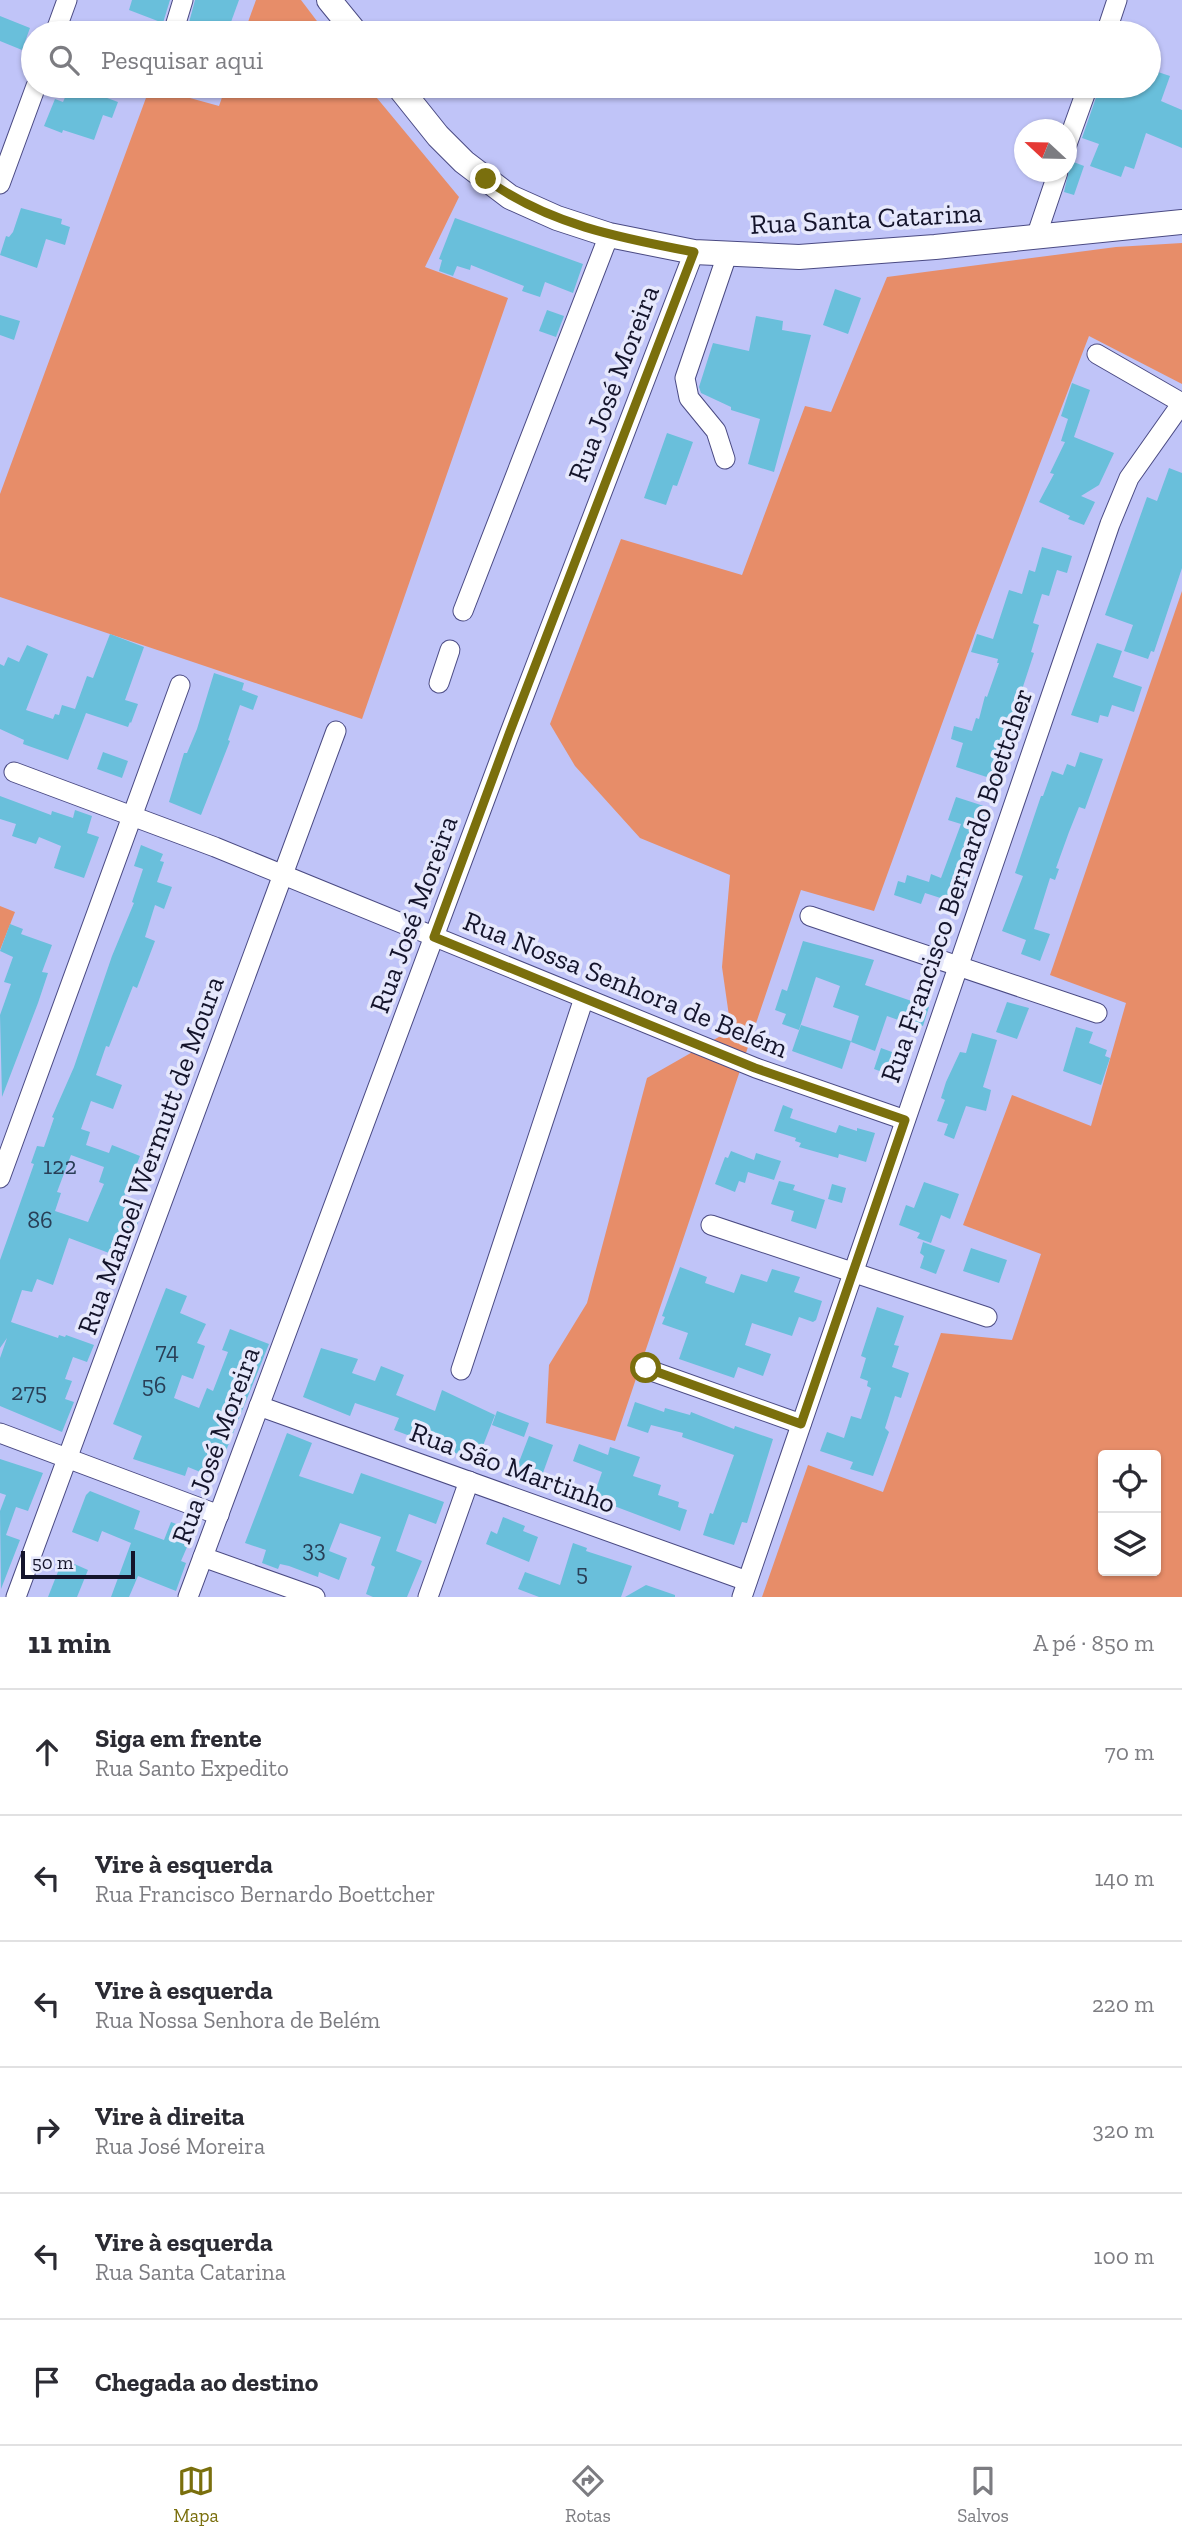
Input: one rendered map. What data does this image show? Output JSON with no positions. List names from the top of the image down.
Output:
{
  "streets": {
    "main road": ["Rua Santa Catarina"],
    "street": [
      "Rua José Moreira",
      "Rua Francisco Bernardo Boettcher",
      "Rua Nossa Senhora de Belém",
      "Rua Manoel Wermutt de Moura",
      "Rua São Martinho"
    ]
  },
  "crossings": [
    ["Rua Santa Catarina", "Rua José Moreira"],
    ["Rua José Moreira", "Rua Nossa Senhora de Belém"],
    ["Rua José Moreira", "Rua São Martinho"],
    ["Rua Francisco Bernardo Boettcher", "Rua Nossa Senhora de Belém"],
    ["Rua Francisco Bernardo Boettcher", "Rua São Martinho"],
    ["Rua Nossa Senhora de Belém", "Rua Manoel Wermutt de Moura"]
  ],
  "house_numbers": [
    "122",
    "86",
    "74",
    "56",
    "275",
    "33",
    "5"
  ],
  "scale_bar": "50 m",
  "north": "left",
  "page": {
    "search": "Pesquisar aqui",
    "scale": "50 m",
    "heading": ["11 min", "A pé · 850 m"],
    "list": [
      ["Siga em frente", "Rua Santo Expedito", "70 m"],
      ["Vire à esquerda", "Rua Francisco Bernardo Boettcher", "140 m"],
      ["Vire à esquerda", "Rua Nossa Senhora de Belém", "220 m"],
      ["Vire à direita", "Rua José Moreira", "320 m"],
      ["Vire à esquerda", "Rua Santa Catarina", "100 m"],
      "Chegada ao destino"
    ],
    "nav": ["Mapa", "Rotas", "Salvos"]
  }
}
